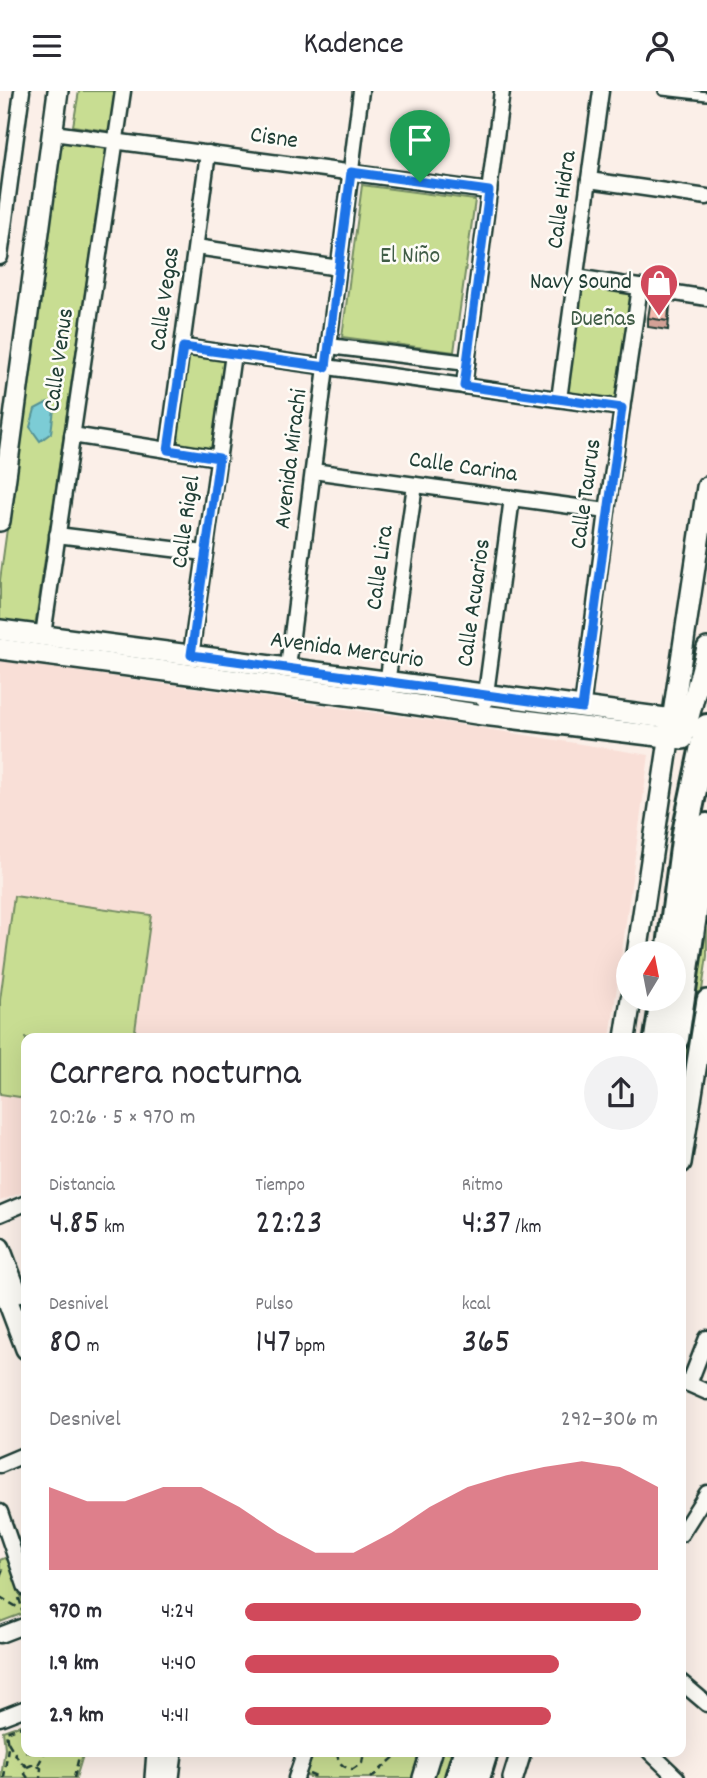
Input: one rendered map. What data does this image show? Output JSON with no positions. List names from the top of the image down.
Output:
{
  "streets": {
    "street": [
      "Cisne",
      "Calle Hidra",
      "Calle Vegas",
      "Calle Venus",
      "Avenida Mirachi",
      "Calle Carina",
      "Calle Taurus",
      "Calle Rigel",
      "Calle Lira",
      "Calle Acuarios",
      "Avenida Mercurio"
    ]
  },
  "crossings": [
    ["Cisne", "Calle Vegas"],
    ["Cisne", "Calle Venus"],
    ["Cisne", "Avenida Mirachi"],
    ["Calle Venus", "Avenida Mercurio"],
    ["Avenida Mirachi", "Calle Carina"],
    ["Avenida Mirachi", "Avenida Mercurio"],
    ["Calle Carina", "Calle Taurus"],
    ["Calle Carina", "Calle Lira"],
    ["Calle Carina", "Calle Acuarios"],
    ["Calle Taurus", "Avenida Mercurio"],
    ["Calle Rigel", "Avenida Mercurio"],
    ["Calle Lira", "Avenida Mercurio"],
    ["Calle Acuarios", "Avenida Mercurio"]
  ],
  "parks": ["El Niño", "Dueñas"],
  "places": {
    "shop": ["Navy Sound"]
  },
  "north": "top",
  "page": {
    "header": "Kadence",
    "heading": ["Carrera nocturna", "20:26 · 5 × 970 m"],
    "stats": [
      ["Distancia", "4.85 km"],
      ["Tiempo", "22:23"],
      ["Ritmo", "4:37 /km"],
      ["Desnivel", "80 m"],
      ["Pulso", "147 bpm"],
      ["kcal", "365"]
    ],
    "chart": ["Desnivel", "292–306 m"],
    "list": [
      {
        "name": "970 m",
        "note": "4:24"
      },
      {
        "name": "1.9 km",
        "note": "4:40"
      },
      {
        "name": "2.9 km",
        "note": "4:41"
      }
    ]
  }
}
